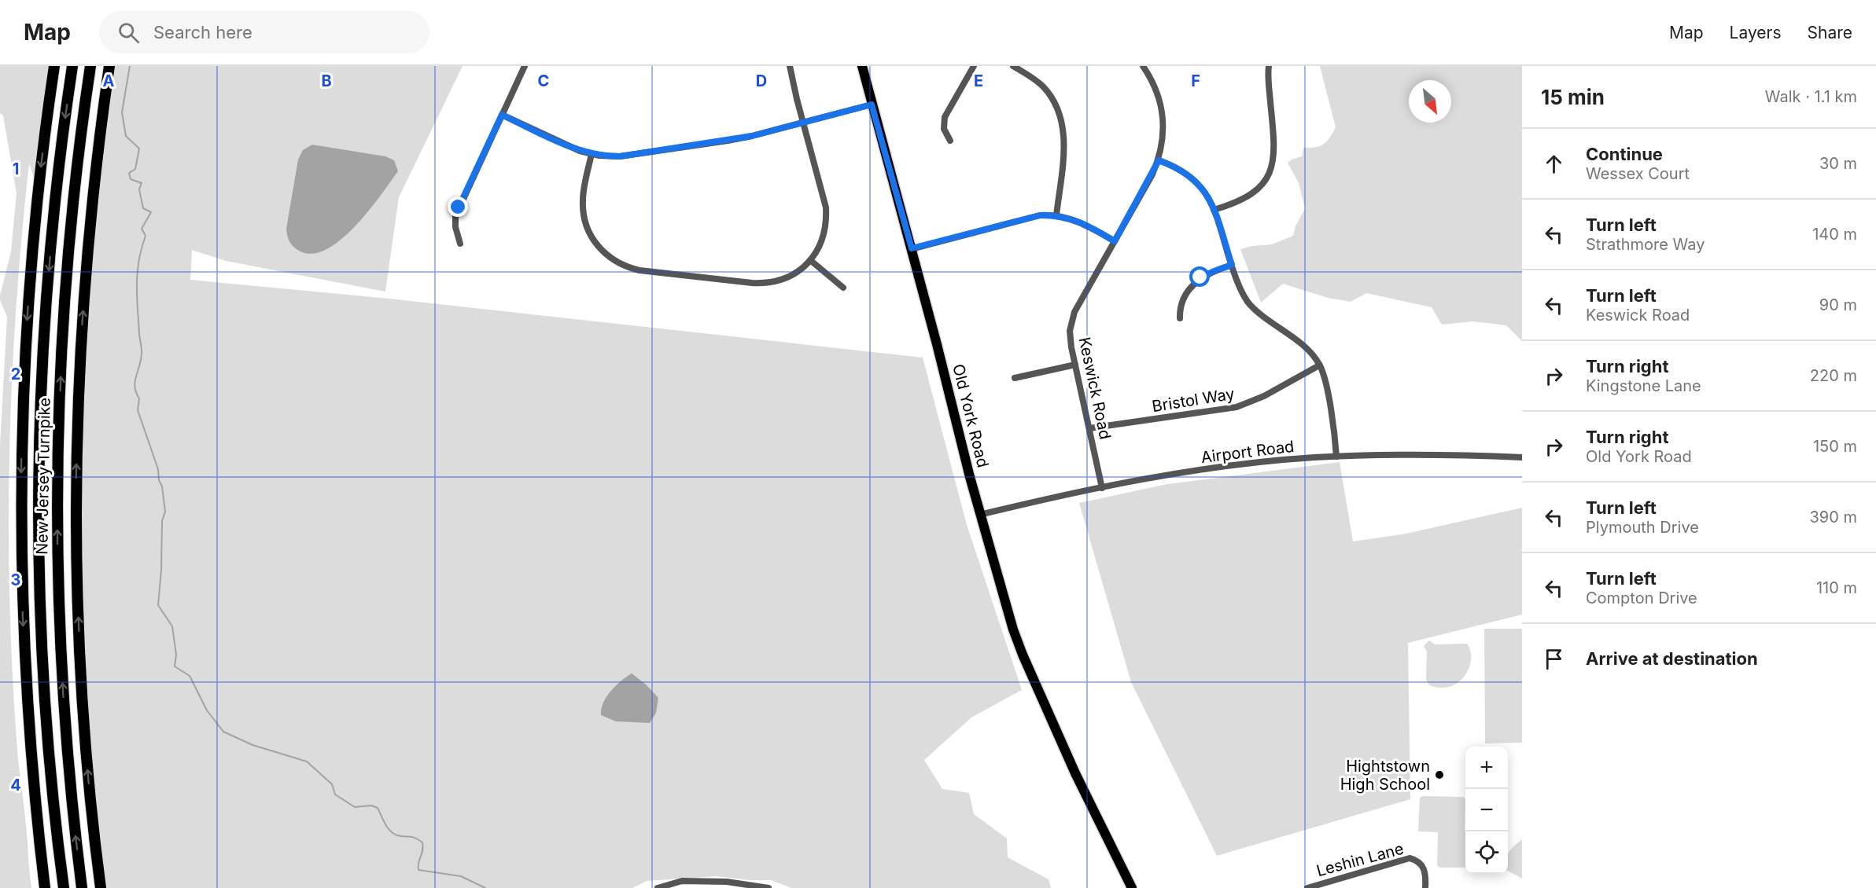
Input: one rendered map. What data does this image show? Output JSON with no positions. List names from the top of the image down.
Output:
{
  "streets": {
    "highway": ["New Jersey Turnpike"],
    "main road": ["Old York Road"],
    "street": [
      "Keswick Road",
      "Bristol Way",
      "Airport Road",
      "Leshin Lane"
    ]
  },
  "crossings": [
    ["Keswick Road", "Bristol Way"],
    ["Keswick Road", "Airport Road"],
    ["Old York Road", "Airport Road"]
  ],
  "places": ["Hightstown High School"],
  "north": "bottom right",
  "page": {
    "header": "Map",
    "search": "Search here",
    "nav": ["Map", "Layers", "Share"],
    "heading": ["15 min", "Walk · 1.1 km"],
    "list": [
      ["Continue", "Wessex Court", "30 m"],
      ["Turn left", "Strathmore Way", "140 m"],
      ["Turn left", "Keswick Road", "90 m"],
      ["Turn right", "Kingstone Lane", "220 m"],
      ["Turn right", "Old York Road", "150 m"],
      ["Turn left", "Plymouth Drive", "390 m"],
      ["Turn left", "Compton Drive", "110 m"],
      "Arrive at destination"
    ],
    "map_buttons": ["+", "−"]
  },
  "grid": {
    "columns": [
      "A",
      "B",
      "C",
      "D",
      "E",
      "F"
    ],
    "rows": [
      "1",
      "2",
      "3",
      "4"
    ]
  }
}
